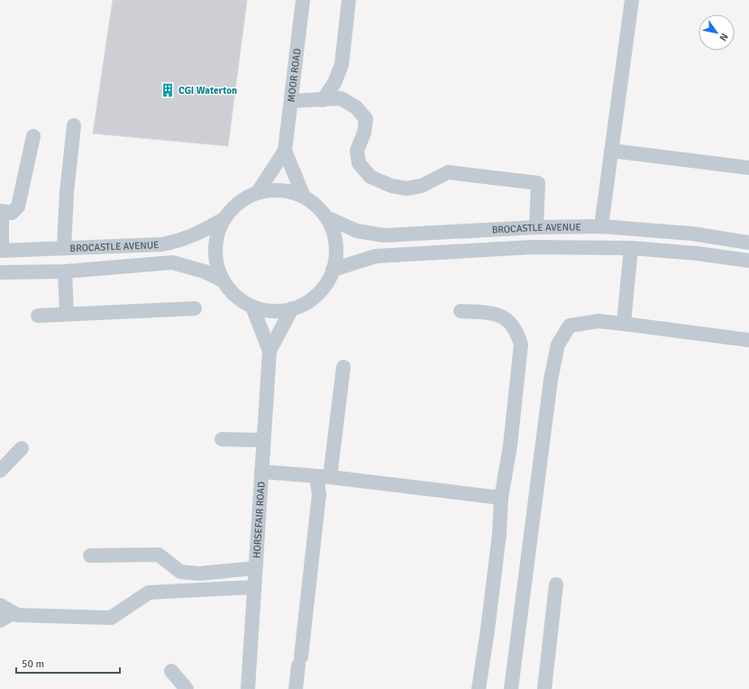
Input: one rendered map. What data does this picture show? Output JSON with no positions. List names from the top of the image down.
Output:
{
  "streets": {
    "street": ["MOOR ROAD", "BROCASTLE AVENUE", "HORSEFAIR ROAD"]
  },
  "crossings": [
    ["MOOR ROAD", "BROCASTLE AVENUE"],
    ["MOOR ROAD", "HORSEFAIR ROAD"],
    ["BROCASTLE AVENUE", "HORSEFAIR ROAD"]
  ],
  "places": {
    "building": ["CGI Waterton"]
  },
  "scale_bar": "50 m",
  "north": "bottom right"
}
